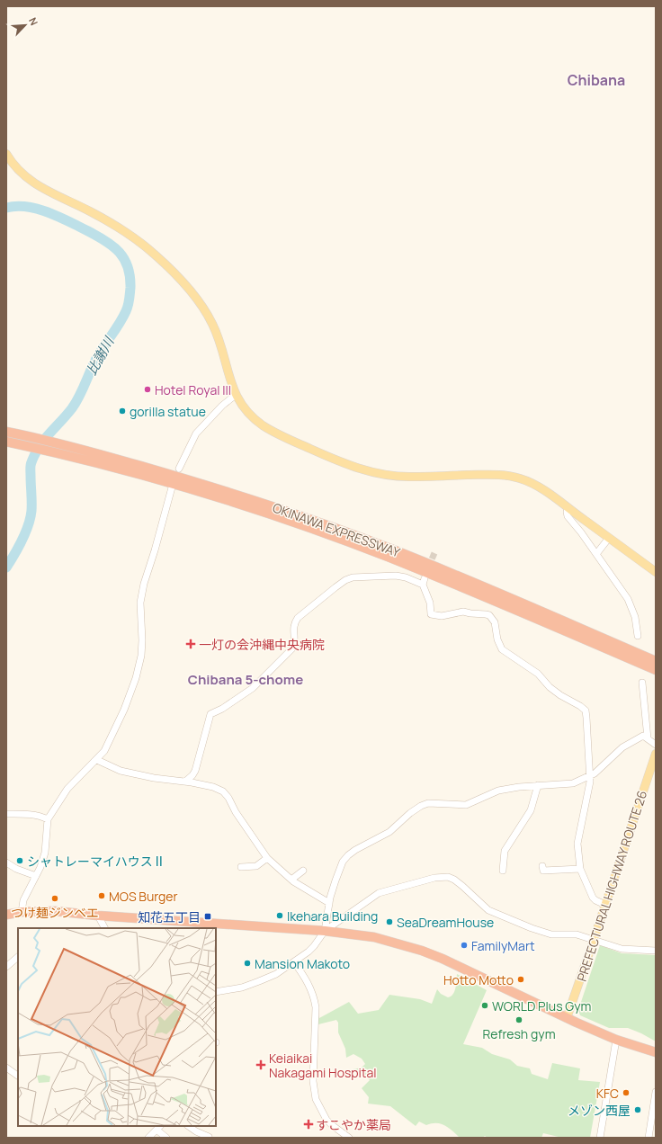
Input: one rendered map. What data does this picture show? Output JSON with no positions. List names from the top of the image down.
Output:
{
  "streets": {
    "highway": ["OKINAWA EXPRESSWAY"],
    "main road": ["PREFECTURAL HIGHWAY ROUTE 26"]
  },
  "districts": ["Chibana", "Chibana 5-chome"],
  "water": ["比謝川"],
  "places": {
    "other": [
      "Hotel Royal III",
      "gorilla statue",
      "シャトレーマイハウスⅡ",
      "MOS Burger",
      "つけ麺ジンベエ",
      "Ikehara Building",
      "SeaDreamHouse",
      "FamilyMart",
      "Mansion Makoto",
      "Hotto Motto",
      "WORLD Plus Gym",
      "Refresh gym",
      "KFC",
      "メゾン西屋"
    ],
    "health": ["一灯の会沖縄中央病院", "Keiaikai Nakagami Hospital", "すこやか薬局"],
    "transit": ["知花五丁目"]
  },
  "north": "top right"
}
